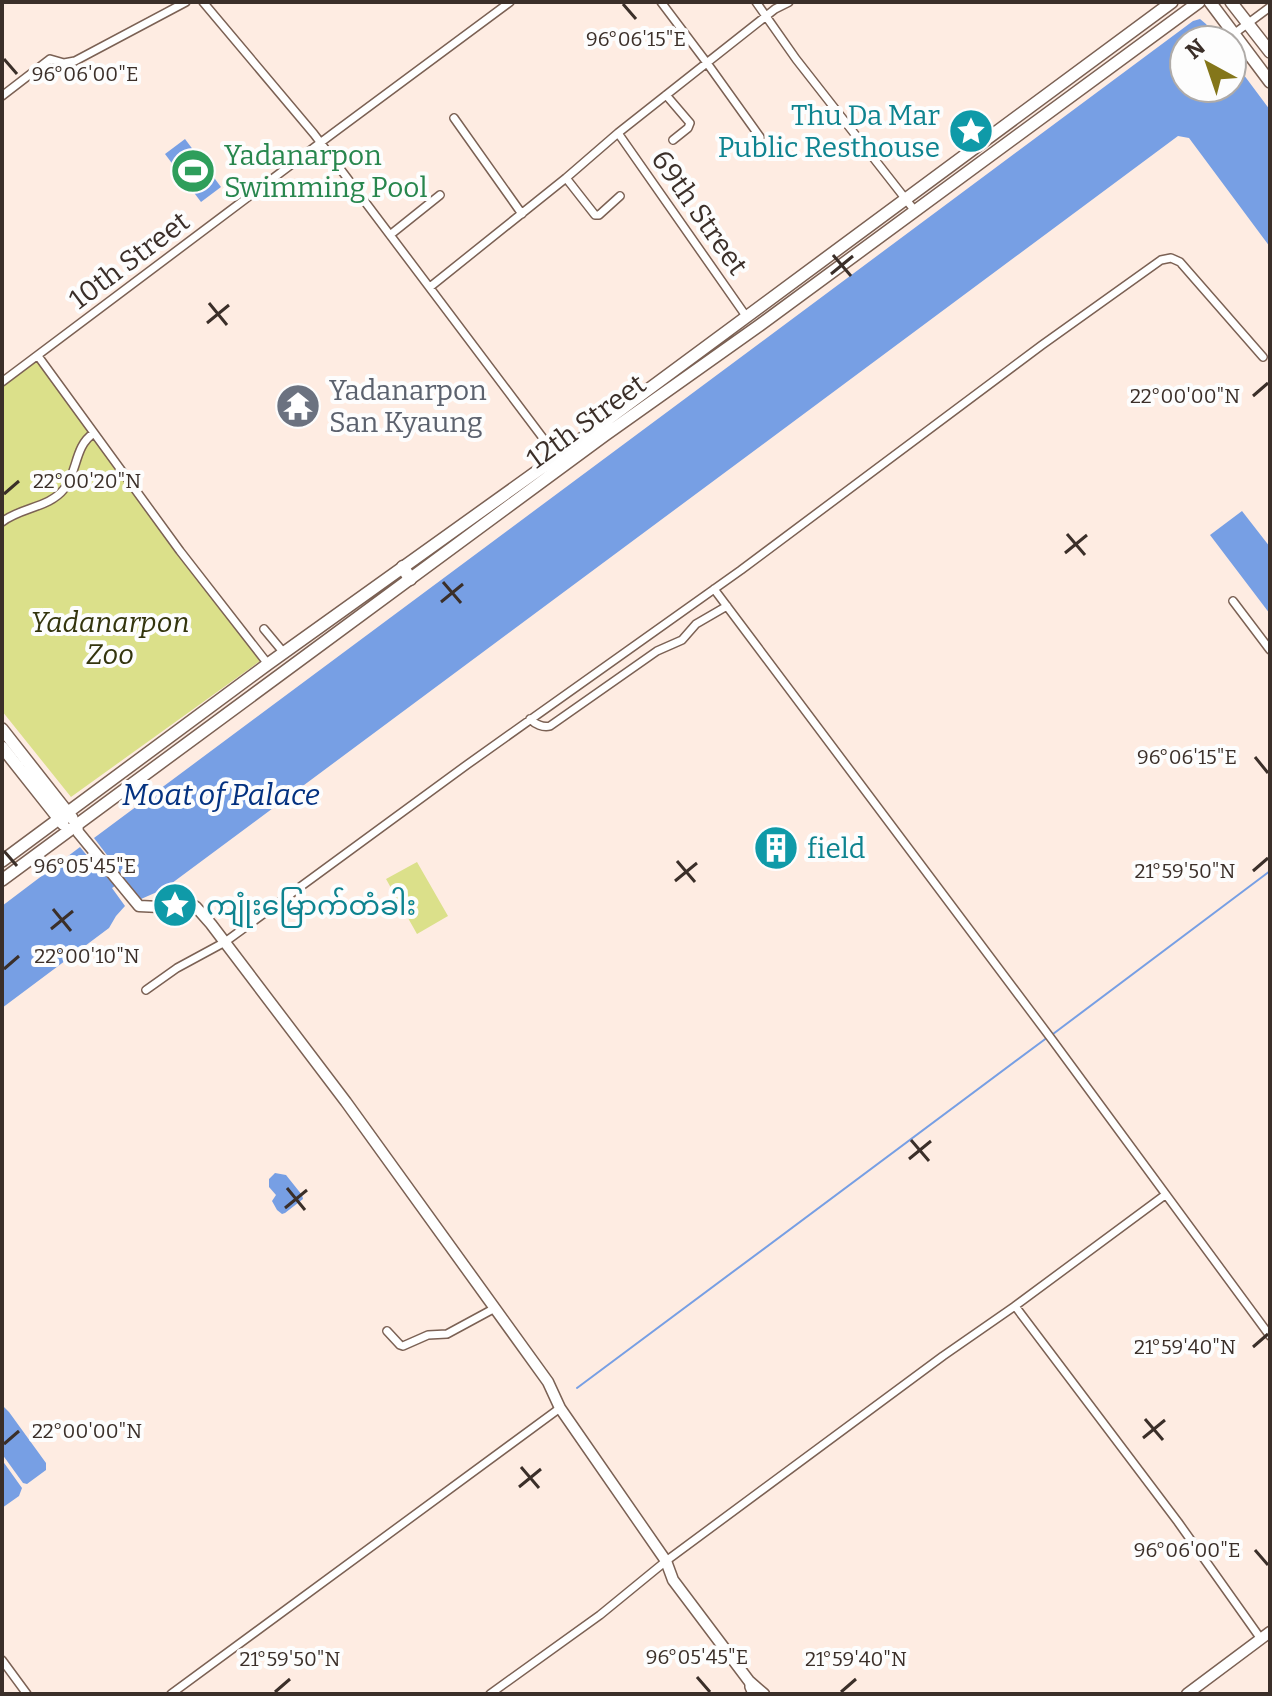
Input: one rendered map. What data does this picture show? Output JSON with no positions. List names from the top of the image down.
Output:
{
  "streets": {
    "main road": ["12th Street"],
    "street": ["69th Street", "10th Street"]
  },
  "crossings": [
    ["69th Street", "12th Street"]
  ],
  "water": ["Moat of Palace"],
  "parks": ["Yadanarpon Zoo"],
  "places": {
    "place": ["Thu Da Mar Public Resthouse", "ကျုံးမြောက်တံခါး"],
    "sports": ["Yadanarpon Swimming Pool"],
    "temple": ["Yadanarpon San Kyaung"],
    "building": ["field"]
  },
  "north": "top left",
  "coordinates": [
    "96°06'15\"E",
    "96°06'00\"E",
    "22°00'00\"N",
    "22°00'20\"N",
    "96°05'45\"E",
    "21°59'50\"N",
    "22°00'10\"N",
    "21°59'40\"N"
  ]
}
